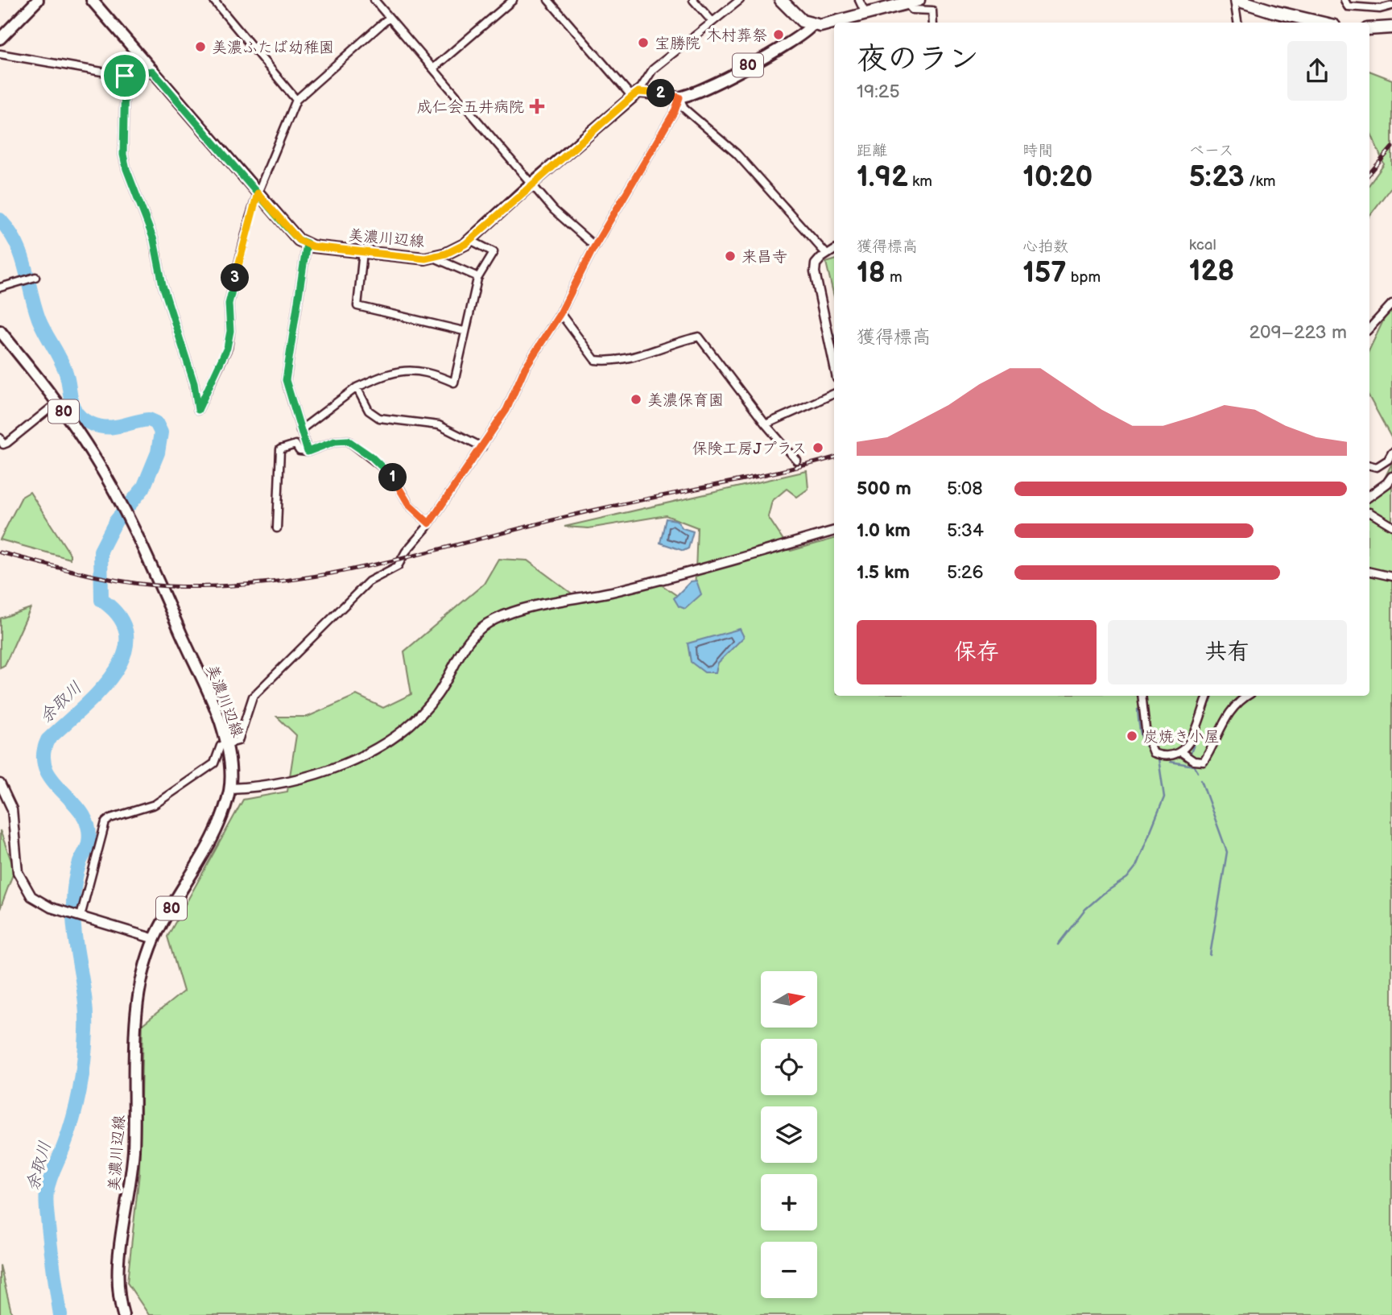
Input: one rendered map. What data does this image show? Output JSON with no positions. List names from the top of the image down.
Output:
{
  "streets": {
    "main road": ["80", "美濃川辺線"]
  },
  "crossings": [
    ["80", "美濃川辺線"]
  ],
  "water": ["余取川"],
  "places": {
    "other": [
      "木村葬祭",
      "宝勝院",
      "美濃ふたば幼稚園",
      "来昌寺",
      "美濃保育園",
      "保険工房Jプラス",
      "炭焼き小屋"
    ],
    "health": ["成仁会五井病院"]
  },
  "north": "right",
  "page": {
    "heading": ["夜のラン", "19:25"],
    "pins": ["2", "3", "1"],
    "stats": [
      ["距離", "1.92 km"],
      ["時間", "10:20"],
      ["ペース", "5:23 /km"],
      ["獲得標高", "18 m"],
      ["心拍数", "157 bpm"],
      ["kcal", "128"]
    ],
    "chart": ["獲得標高", "209–223 m"],
    "list": [
      {
        "name": "500 m",
        "note": "5:08"
      },
      {
        "name": "1.0 km",
        "note": "5:34"
      },
      {
        "name": "1.5 km",
        "note": "5:26"
      }
    ],
    "buttons": ["保存", "共有"],
    "map_buttons": ["+", "−"]
  }
}
